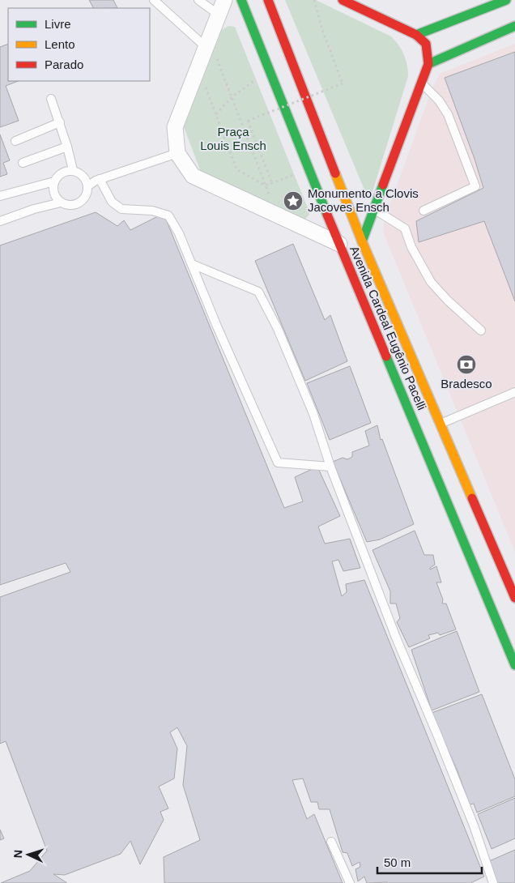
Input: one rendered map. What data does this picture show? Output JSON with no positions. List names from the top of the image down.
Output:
{
  "streets": {
    "main road": ["Avenida Cardeal Eugênio Pacelli"]
  },
  "parks": ["Praça Louis Ensch"],
  "places": {
    "place": ["Monumento a Clovis Jacoves Ensch"],
    "bank": ["Bradesco"]
  },
  "legend": ["Livre", "Lento", "Parado"],
  "scale_bar": "50 m",
  "north": "left"
}
